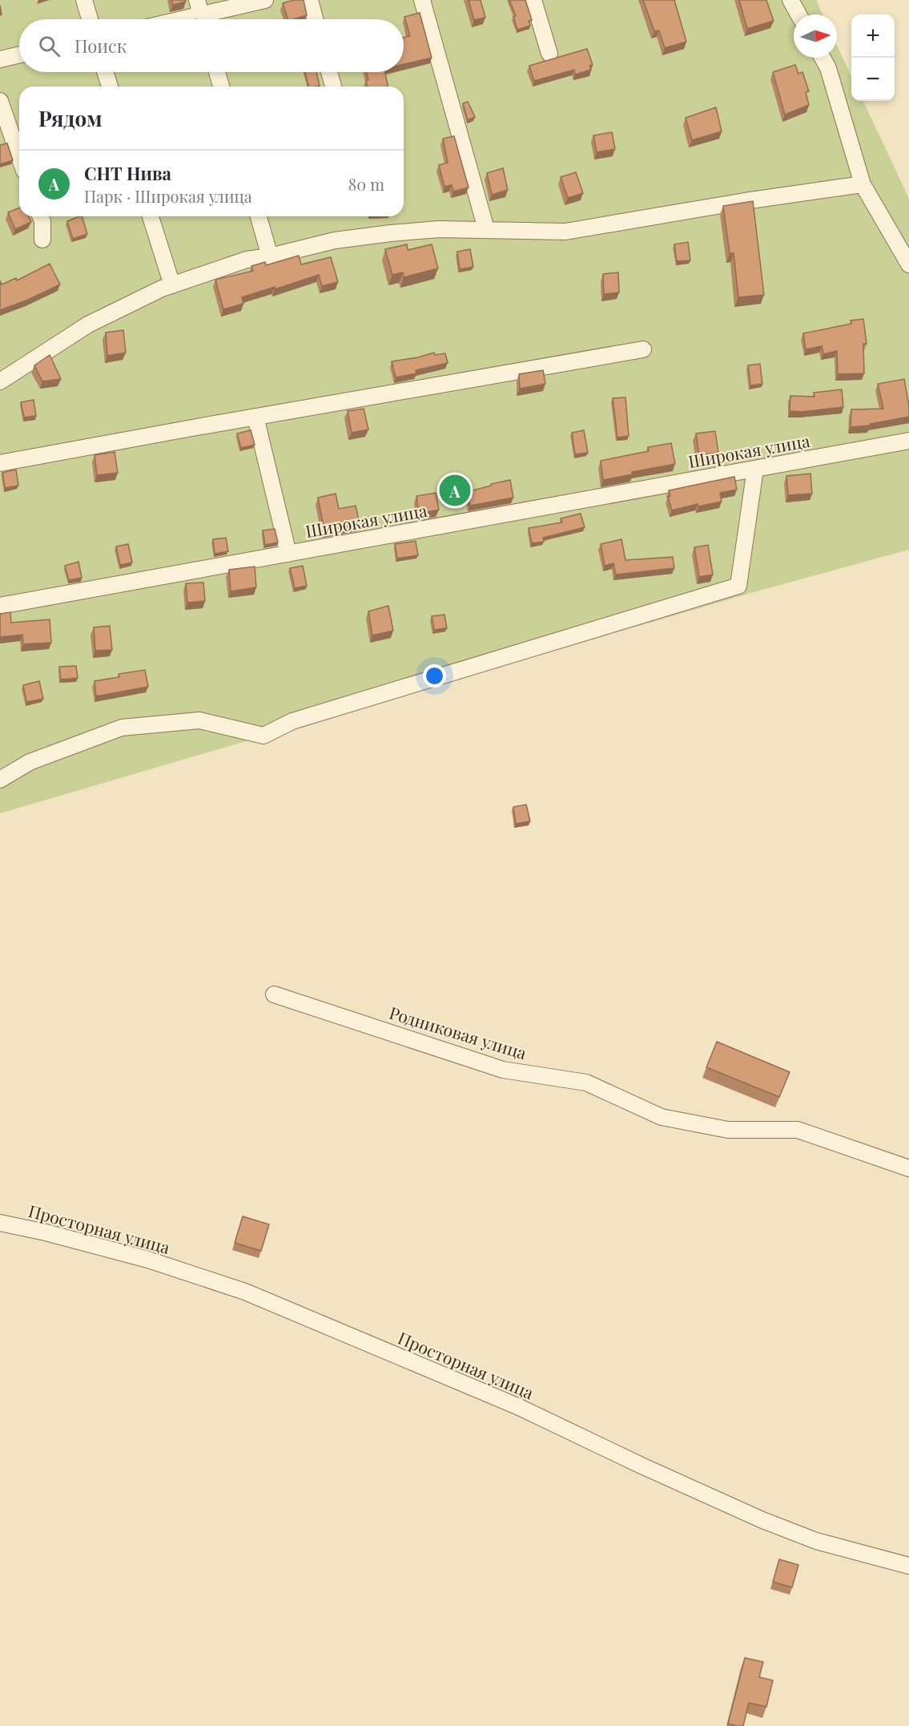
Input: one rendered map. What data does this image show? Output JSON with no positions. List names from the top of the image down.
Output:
{
  "streets": {
    "street": ["Широкая улица", "Родниковая улица", "Просторная улица"]
  },
  "north": "right",
  "page": {
    "map_buttons": ["+", "−"],
    "search": "Поиск",
    "heading": "Рядом",
    "list": [
      {
        "mark": "A",
        "name": "СНТ Нива",
        "note": "Парк · Широкая улица",
        "value": "80 m"
      }
    ],
    "pins": "A"
  }
}
